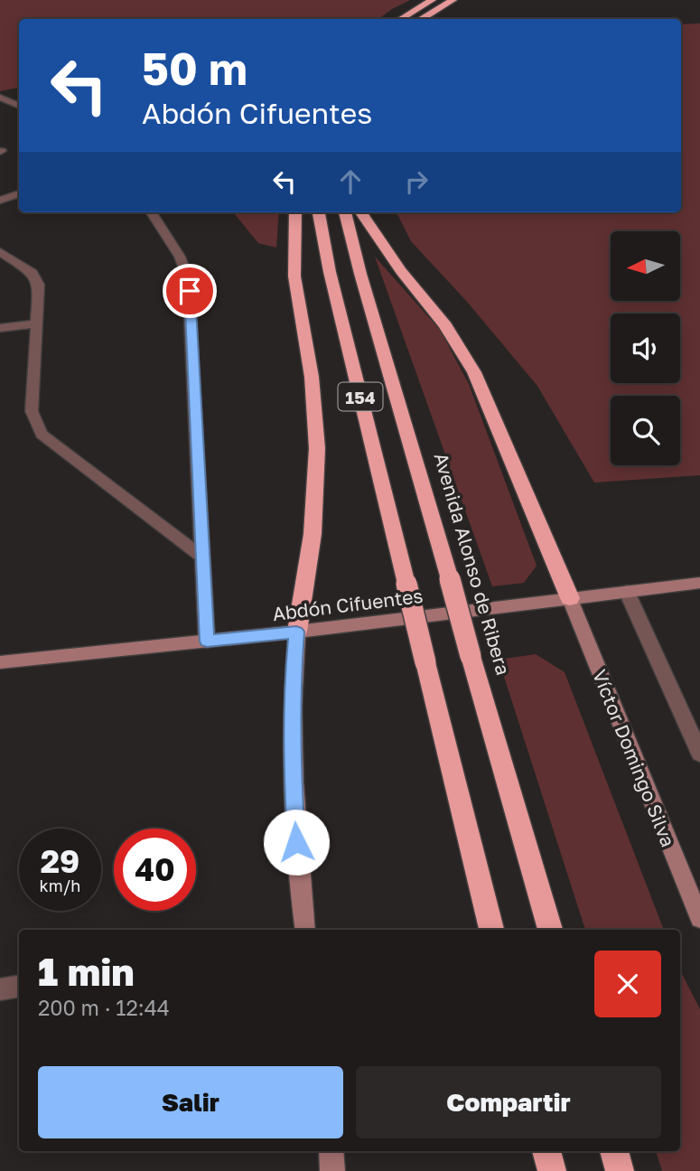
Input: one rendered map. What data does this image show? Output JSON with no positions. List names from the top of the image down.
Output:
{
  "streets": {
    "highway": ["154", "Avenida Alonso de Ribera"],
    "street": ["Abdón Cifuentes", "Víctor Domingo Silva"]
  },
  "crossings": [
    ["Abdón Cifuentes", "Víctor Domingo Silva"]
  ],
  "north": "left",
  "page": {
    "turn": ["50 m", "Abdón Cifuentes"],
    "speed": "29 km/h",
    "limit": "40",
    "heading": ["1 min", "200 m · 12:44"],
    "buttons": ["Salir", "Compartir"]
  }
}
